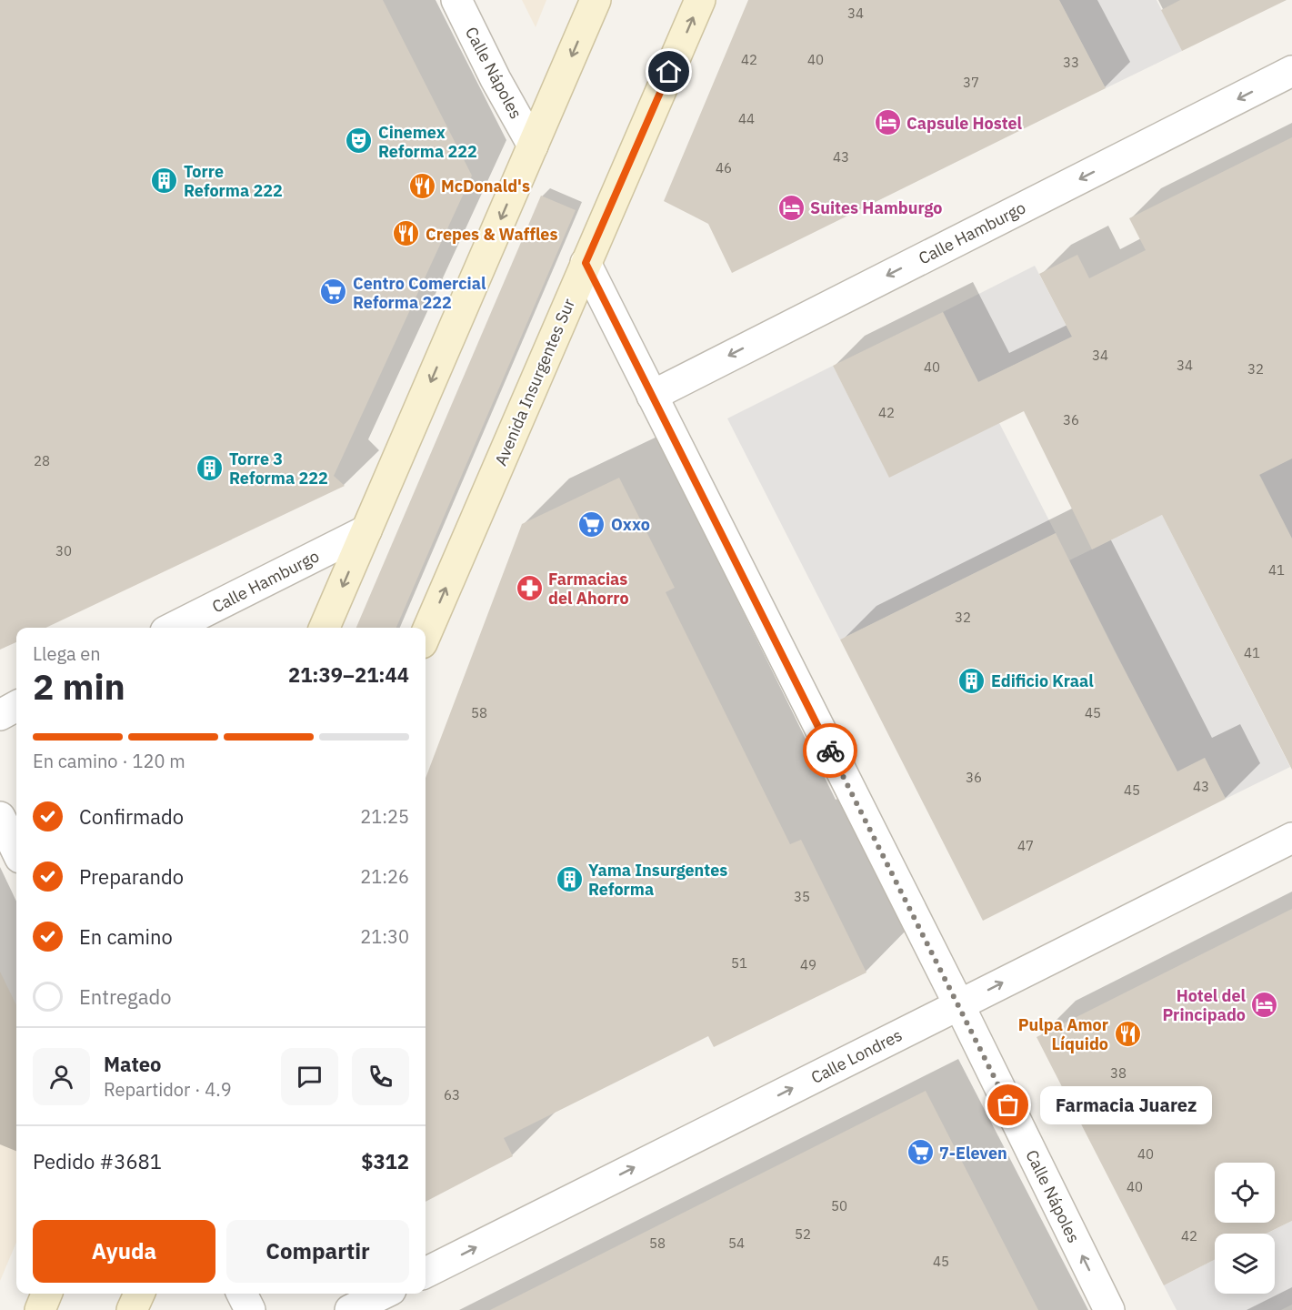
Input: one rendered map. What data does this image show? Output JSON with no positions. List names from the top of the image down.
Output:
{
  "streets": {
    "main road": ["Avenida Insurgentes Sur"],
    "street": ["Calle Nápoles", "Calle Hamburgo", "Calle Londres"]
  },
  "crossings": [
    ["Calle Nápoles", "Calle Hamburgo"],
    ["Calle Nápoles", "Avenida Insurgentes Sur"],
    ["Calle Nápoles", "Calle Londres"]
  ],
  "one_way": ["Calle Hamburgo", "Calle Londres"],
  "places": {
    "hotel": ["Capsule Hostel", "Suites Hamburgo", "Hotel del Principado"],
    "theatre": ["Cinemex Reforma 222"],
    "building": [
      "Torre Reforma 222",
      "Torre 3 Reforma 222",
      "Edificio Kraal",
      "Yama Insurgentes Reforma"
    ],
    "restaurant": ["McDonald's", "Crepes & Waffles", "Pulpa Amor Líquido"],
    "supermarket": ["Centro Comercial Reforma 222", "Oxxo", "7-Eleven"],
    "pharmacy": ["Farmacias del Ahorro"],
    "other": ["Farmacia Juarez"]
  },
  "house_numbers": [
    "34",
    "42",
    "40",
    "33",
    "37",
    "44",
    "43",
    "46",
    "34",
    "34",
    "40",
    "32",
    "42",
    "36",
    "28",
    "30",
    "41",
    "32",
    "41",
    "58",
    "45",
    "36",
    "43",
    "45",
    "47",
    "35",
    "51",
    "49",
    "38",
    "63",
    "40",
    "40",
    "50",
    "52",
    "42",
    "58",
    "54",
    "45"
  ],
  "page": {
    "heading": ["2 min", "Llega en", "21:39–21:44"],
    "panel": [
      "Mateo",
      "Repartidor · 4.9",
      "Pedido #3681",
      "$312"
    ],
    "bar": "En camino · 120 m",
    "list": [
      ["Confirmado", "21:25"],
      ["Preparando", "21:26"],
      ["En camino", "21:30"],
      "Entregado"
    ],
    "bubble": "Farmacia Juarez",
    "buttons": ["Ayuda", "Compartir"]
  }
}
